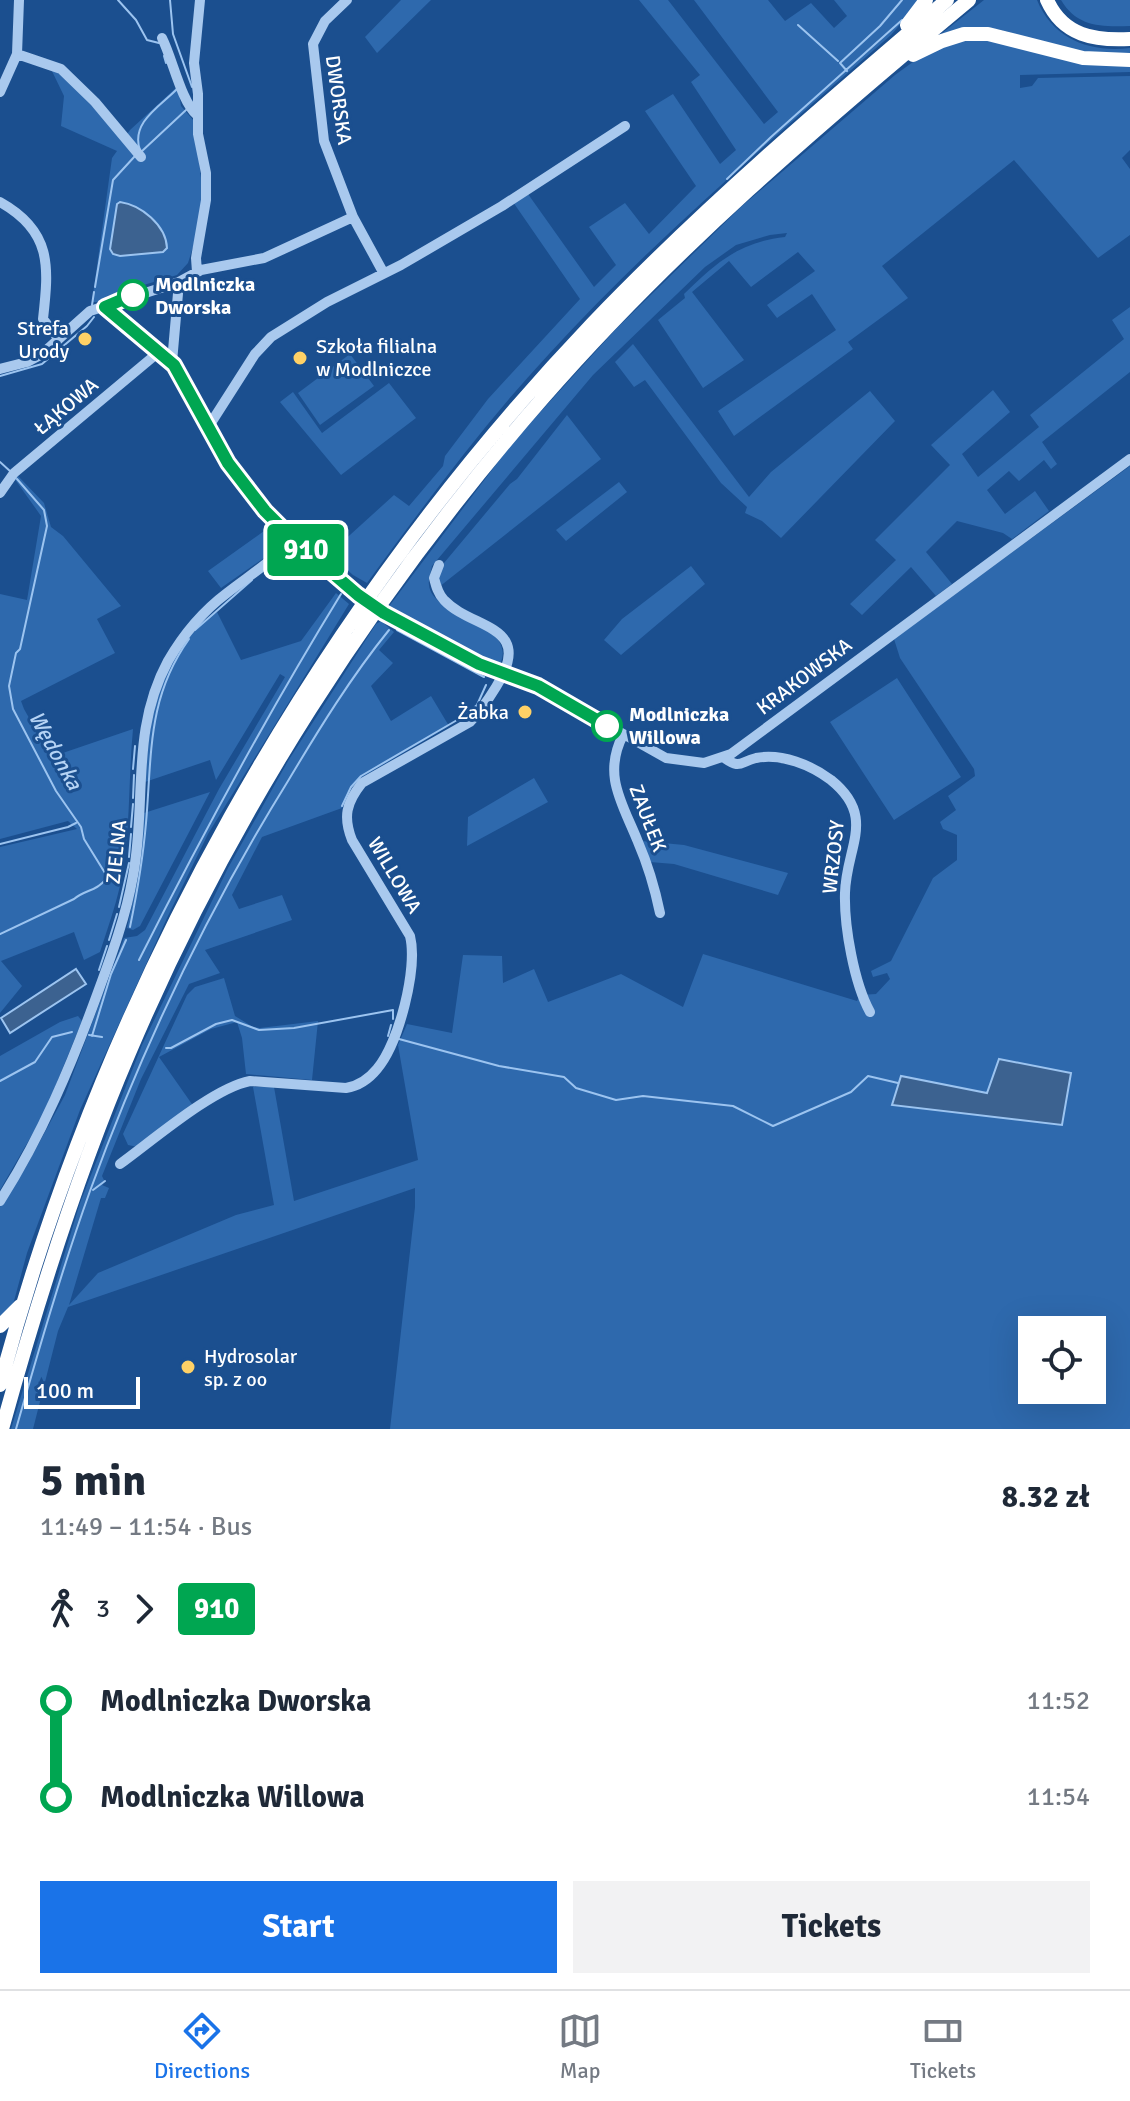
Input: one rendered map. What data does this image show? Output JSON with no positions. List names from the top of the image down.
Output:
{
  "streets": {
    "street": [
      "DWORSKA",
      "ŁĄKOWA",
      "KRAKOWSKA",
      "ZAUŁEK",
      "ZIELNA",
      "WRZOSY",
      "WILLOWA"
    ]
  },
  "crossings": [
    ["ŁĄKOWA", "KRAKOWSKA"],
    ["KRAKOWSKA", "ZAUŁEK"],
    ["KRAKOWSKA", "ZIELNA"],
    ["KRAKOWSKA", "WRZOSY"],
    ["KRAKOWSKA", "WILLOWA"]
  ],
  "water": ["Wędonka"],
  "places": [
    "Modlniczka Dworska",
    "Strefa Urody",
    "Szkoła filialna w Modlniczce",
    "Żabka",
    "Modlniczka Willowa",
    "Hydrosolar sp. z oo"
  ],
  "lines": ["bus line 910"],
  "scale_bar": "100 m",
  "page": {
    "on_map": "910",
    "scale": "100 m",
    "heading": ["5 min", "11:49 – 11:54 · Bus", "8.32 zł"],
    "legs": ["3", "910"],
    "list": [
      {
        "name": "Modlniczka Dworska",
        "value": "11:52"
      },
      {
        "name": "Modlniczka Willowa",
        "value": "11:54"
      }
    ],
    "buttons": ["Start", "Tickets"],
    "tabs": ["Directions", "Map", "Tickets"]
  }
}
